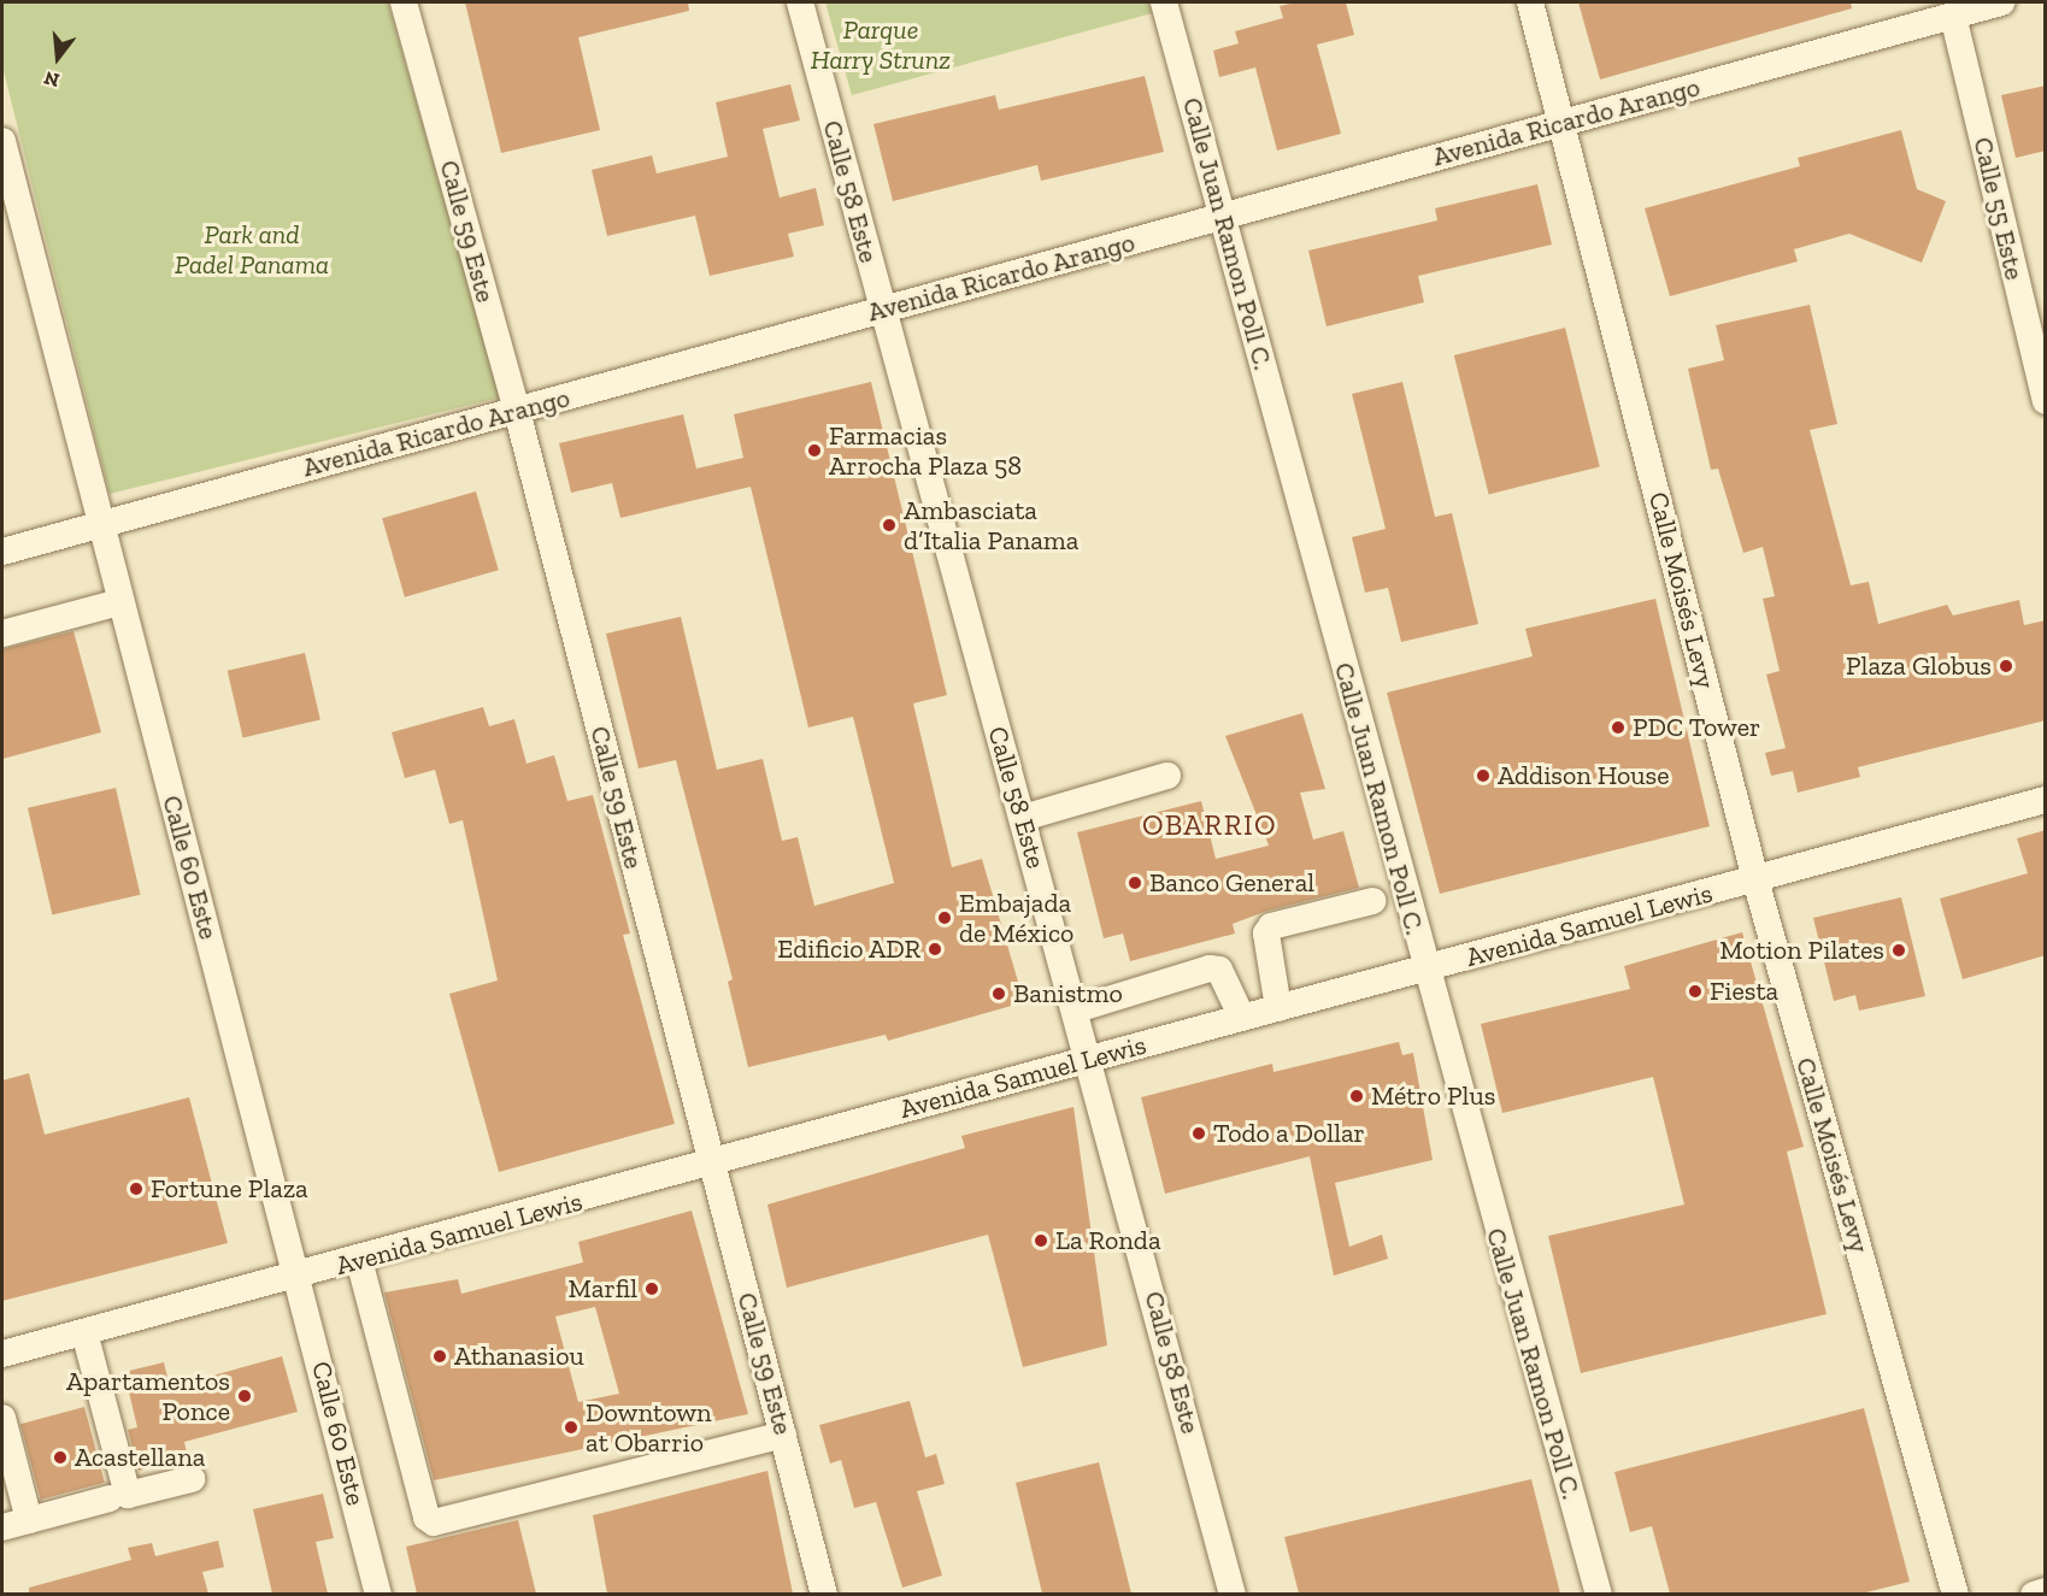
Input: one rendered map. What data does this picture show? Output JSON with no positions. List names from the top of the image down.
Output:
{
  "streets": {
    "street": [
      "Avenida Ricardo Arango",
      "Calle 58 Este",
      "Calle 55 Este",
      "Calle 59 Este",
      "Calle Juan Ramon Poll C.",
      "Calle Moisés Levy",
      "Calle 60 Este",
      "Avenida Samuel Lewis"
    ]
  },
  "crossings": [
    ["Avenida Ricardo Arango", "Calle 58 Este"],
    ["Avenida Ricardo Arango", "Calle 55 Este"],
    ["Avenida Ricardo Arango", "Calle 59 Este"],
    ["Avenida Ricardo Arango", "Calle Juan Ramon Poll C."],
    ["Avenida Ricardo Arango", "Calle Moisés Levy"],
    ["Avenida Ricardo Arango", "Calle 60 Este"],
    ["Calle 58 Este", "Avenida Samuel Lewis"],
    ["Calle 59 Este", "Avenida Samuel Lewis"],
    ["Calle Juan Ramon Poll C.", "Avenida Samuel Lewis"],
    ["Calle Moisés Levy", "Avenida Samuel Lewis"],
    ["Calle 60 Este", "Avenida Samuel Lewis"]
  ],
  "districts": ["OBARRIO"],
  "parks": ["Parque Harry Strunz", "Park and Padel Panama"],
  "places": [
    "Farmacias Arrocha Plaza 58",
    "Ambasciata d’Italia Panama",
    "Plaza Globus",
    "PDC Tower",
    "Addison House",
    "Banco General",
    "Embajada de México",
    "Edificio ADR",
    "Motion Pilates",
    "Fiesta",
    "Banistmo",
    "Métro Plus",
    "Todo a Dollar",
    "Fortune Plaza",
    "La Ronda",
    "Marfil",
    "Athanasiou",
    "Apartamentos Ponce",
    "Downtown at Obarrio",
    "Acastellana"
  ],
  "north": "bottom"
}
